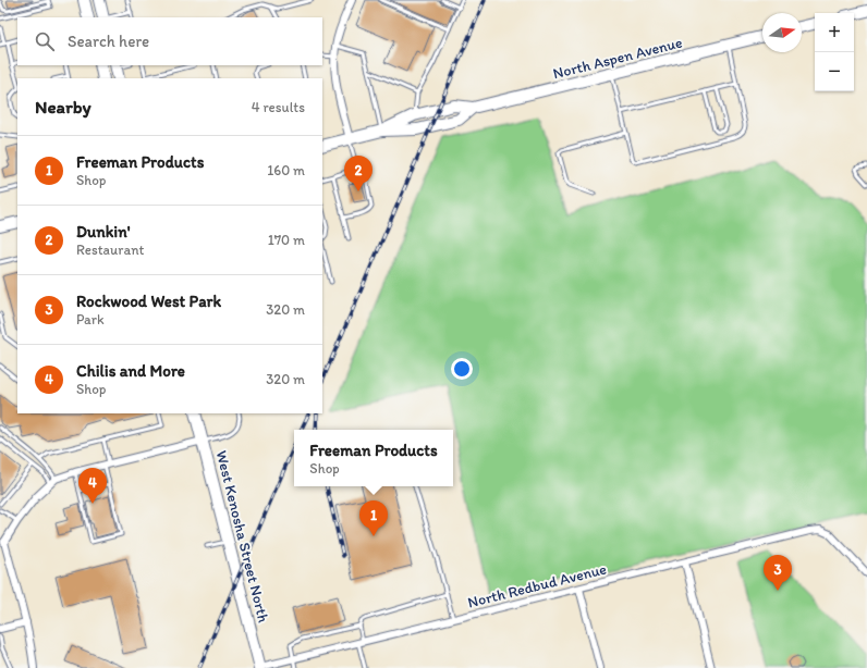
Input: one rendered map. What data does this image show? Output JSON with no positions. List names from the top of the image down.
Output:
{
  "streets": {
    "main road": ["North Aspen Avenue", "West Kenosha Street North"],
    "street": ["North Redbud Avenue"]
  },
  "crossings": [
    ["West Kenosha Street North", "North Redbud Avenue"]
  ],
  "north": "right",
  "page": {
    "map_buttons": ["+", "−"],
    "search": "Search here",
    "heading": ["Nearby", "4 results"],
    "list": [
      {
        "mark": "1",
        "name": "Freeman Products",
        "note": "Shop",
        "value": "160 m"
      },
      {
        "mark": "2",
        "name": "Dunkin'",
        "note": "Restaurant",
        "value": "170 m"
      },
      {
        "mark": "3",
        "name": "Rockwood West Park",
        "note": "Park",
        "value": "320 m"
      },
      {
        "mark": "4",
        "name": "Chilis and More",
        "note": "Shop",
        "value": "320 m"
      }
    ],
    "pins": [
      "2",
      "4",
      "1",
      "3"
    ],
    "popup": ["Freeman Products", "Shop"]
  }
}
